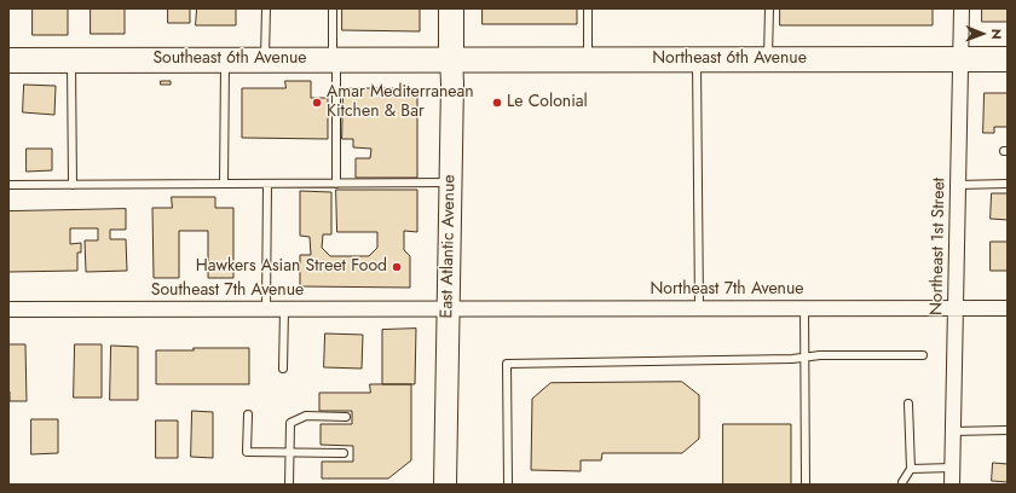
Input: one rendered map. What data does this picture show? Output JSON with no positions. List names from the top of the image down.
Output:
{
  "streets": {
    "main road": ["Southeast 6th Avenue", "Northeast 6th Avenue", "East Atlantic Avenue"],
    "street": ["Northeast 1st Street", "Northeast 7th Avenue", "Southeast 7th Avenue"]
  },
  "crossings": [
    ["Southeast 6th Avenue", "Northeast 6th Avenue"],
    ["Southeast 6th Avenue", "East Atlantic Avenue"],
    ["Northeast 6th Avenue", "East Atlantic Avenue"],
    ["Northeast 6th Avenue", "Northeast 1st Street"],
    ["East Atlantic Avenue", "Northeast 7th Avenue"],
    ["East Atlantic Avenue", "Southeast 7th Avenue"],
    ["Northeast 1st Street", "Northeast 7th Avenue"],
    ["Northeast 7th Avenue", "Southeast 7th Avenue"]
  ],
  "places": ["Amar Mediterranean Kitchen & Bar", "Le Colonial", "Hawkers Asian Street Food"],
  "north": "right"
}
